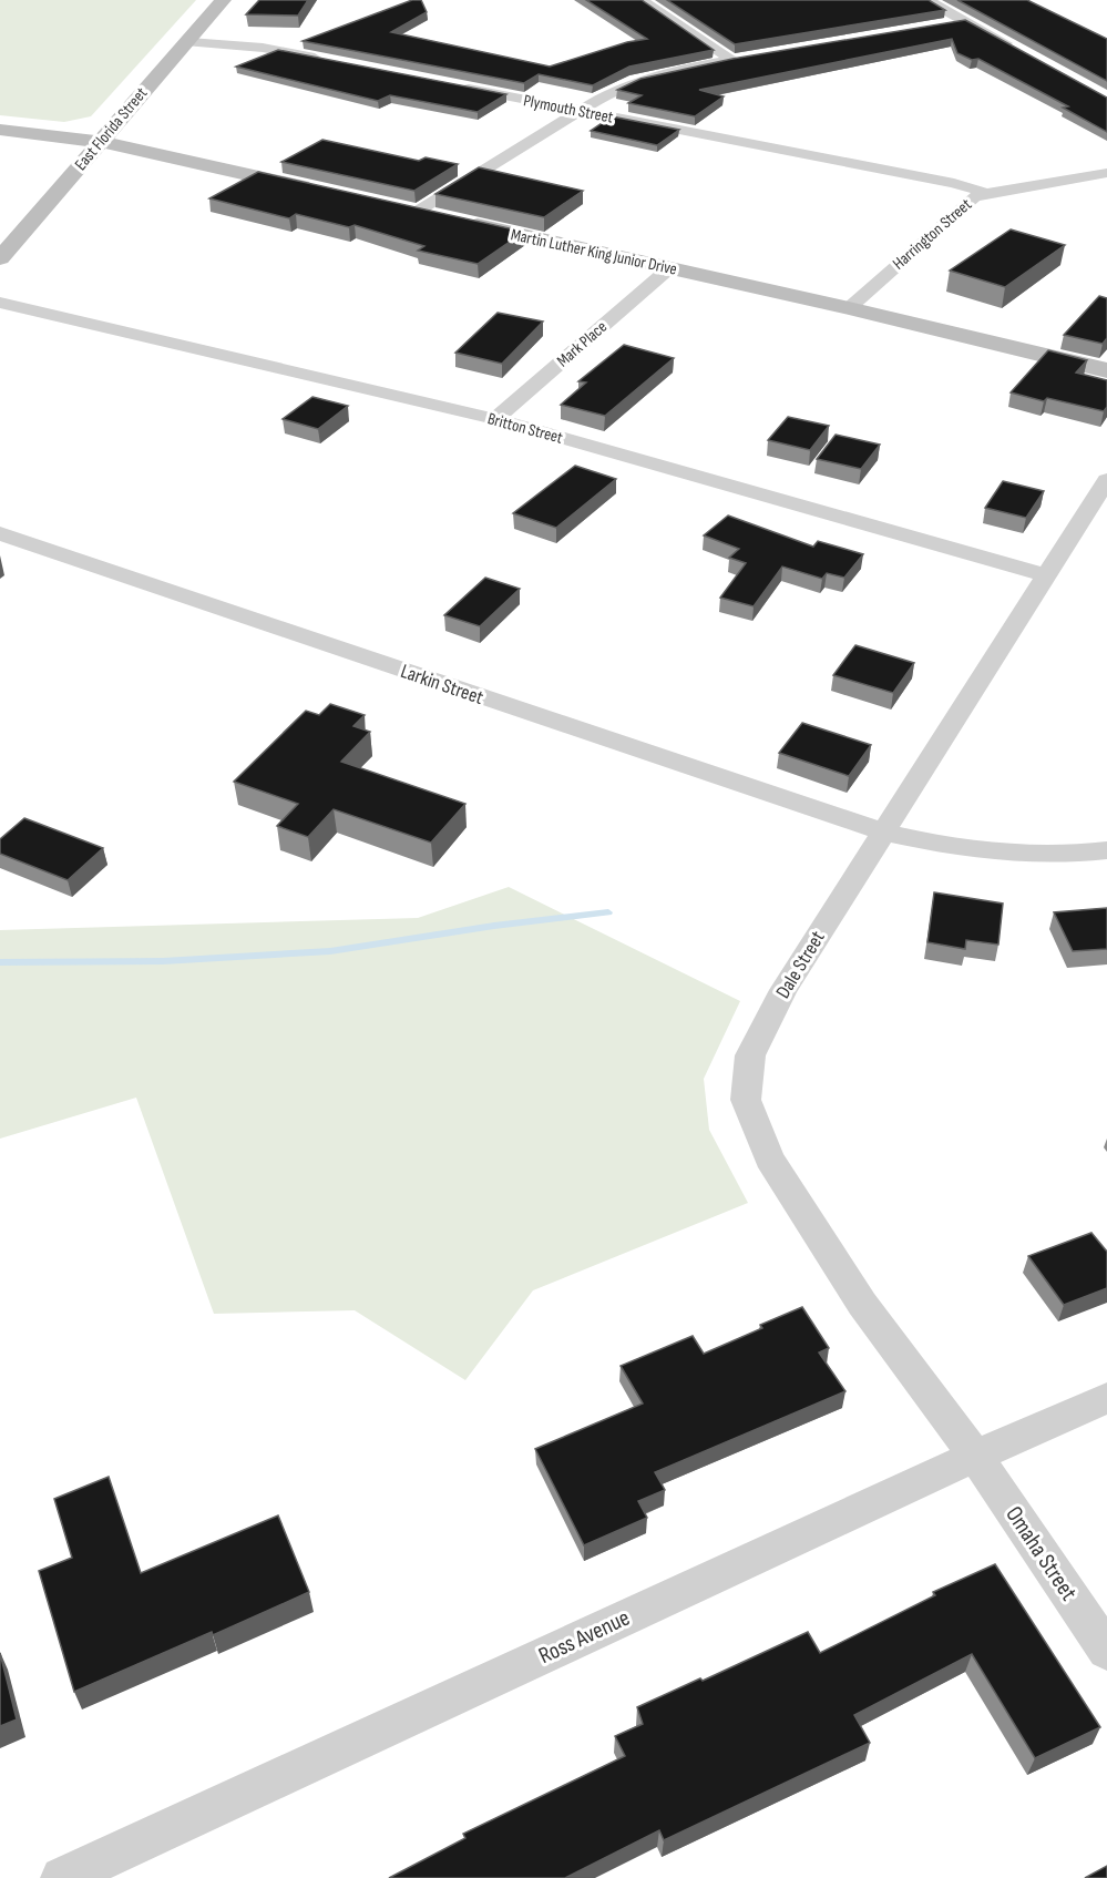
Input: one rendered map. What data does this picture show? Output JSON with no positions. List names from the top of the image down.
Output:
{
  "streets": {
    "main road": ["East Florida Street", "Martin Luther King Junior Drive"],
    "street": [
      "Plymouth Street",
      "Harrington Street",
      "Mark Place",
      "Britton Street",
      "Larkin Street",
      "Dale Street",
      "Omaha Street",
      "Ross Avenue"
    ]
  },
  "crossings": [
    ["Plymouth Street", "Harrington Street"],
    ["Harrington Street", "Martin Luther King Junior Drive"],
    ["Martin Luther King Junior Drive", "Mark Place"],
    ["Mark Place", "Britton Street"],
    ["Britton Street", "Dale Street"],
    ["Larkin Street", "Dale Street"],
    ["Dale Street", "Omaha Street"],
    ["Dale Street", "Ross Avenue"],
    ["Omaha Street", "Ross Avenue"]
  ]
}
